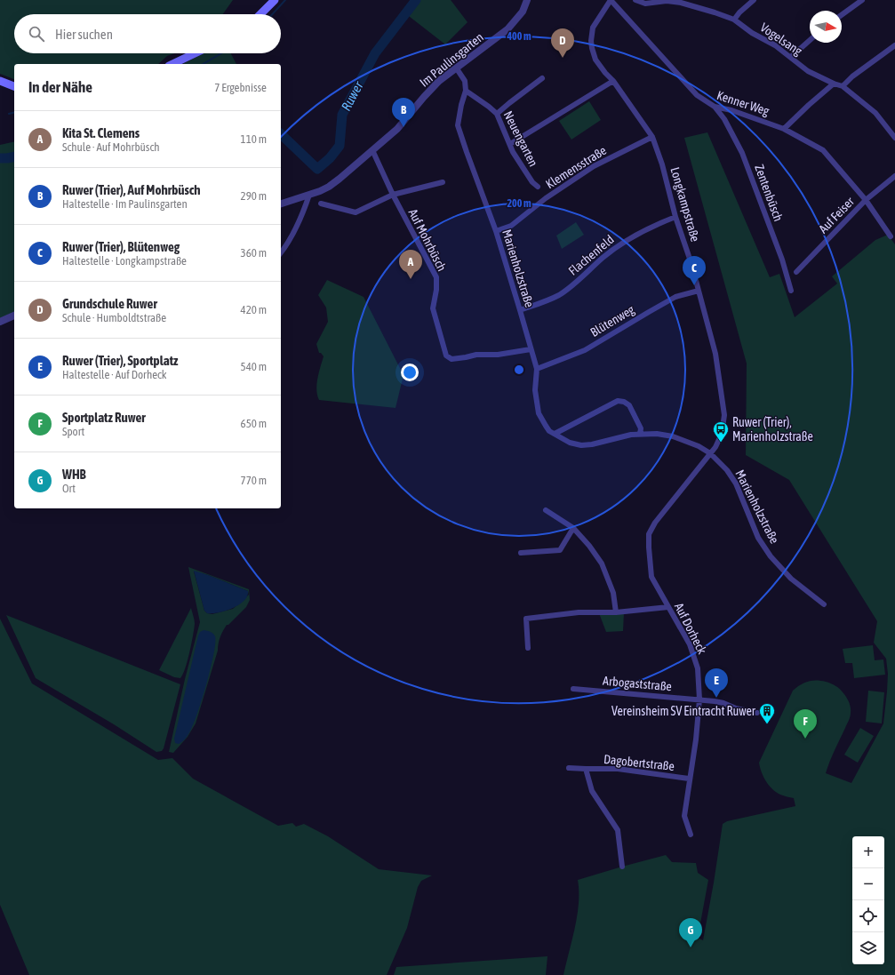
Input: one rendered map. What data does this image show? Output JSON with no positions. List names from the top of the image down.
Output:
{
  "streets": {
    "street": [
      "Vogelsang",
      "Im Paulinsgarten",
      "Kenner Weg",
      "Neuengarten",
      "Klemensstraße",
      "Zentenbüsch",
      "Longkampstraße",
      "Auf Feiser",
      "Auf Mohrbüsch",
      "Flachenfeld",
      "Marienholzstraße",
      "Blütenweg",
      "Auf Dorheck",
      "Arbogaststraße",
      "Dagobertstraße"
    ]
  },
  "crossings": [
    ["Im Paulinsgarten", "Auf Mohrbüsch"],
    ["Kenner Weg", "Zentenbüsch"],
    ["Kenner Weg", "Longkampstraße"],
    ["Kenner Weg", "Auf Feiser"],
    ["Neuengarten", "Marienholzstraße"],
    ["Klemensstraße", "Longkampstraße"],
    ["Klemensstraße", "Marienholzstraße"],
    ["Longkampstraße", "Flachenfeld"],
    ["Longkampstraße", "Marienholzstraße"],
    ["Longkampstraße", "Blütenweg"],
    ["Longkampstraße", "Auf Dorheck"],
    ["Auf Mohrbüsch", "Marienholzstraße"],
    ["Flachenfeld", "Marienholzstraße"],
    ["Marienholzstraße", "Blütenweg"],
    ["Marienholzstraße", "Auf Dorheck"],
    ["Auf Dorheck", "Arbogaststraße"],
    ["Auf Dorheck", "Dagobertstraße"]
  ],
  "water": ["Ruwer"],
  "places": {
    "bus stop": ["Ruwer (Trier), Marienholzstraße"],
    "building": ["Vereinsheim SV Eintracht Ruwer"]
  },
  "north": "right",
  "page": {
    "search": "Hier suchen",
    "pins": [
      "D",
      "B",
      "A",
      "C",
      "E",
      "F",
      "G"
    ],
    "heading": ["In der Nähe", "7 Ergebnisse"],
    "list": [
      {
        "mark": "A",
        "name": "Kita St. Clemens",
        "note": "Schule · Auf Mohrbüsch",
        "value": "110 m"
      },
      {
        "mark": "B",
        "name": "Ruwer (Trier), Auf Mohrbüsch",
        "note": "Haltestelle · Im Paulinsgarten",
        "value": "290 m"
      },
      {
        "mark": "C",
        "name": "Ruwer (Trier), Blütenweg",
        "note": "Haltestelle · Longkampstraße",
        "value": "360 m"
      },
      {
        "mark": "D",
        "name": "Grundschule Ruwer",
        "note": "Schule · Humboldtstraße",
        "value": "420 m"
      },
      {
        "mark": "E",
        "name": "Ruwer (Trier), Sportplatz",
        "note": "Haltestelle · Auf Dorheck",
        "value": "540 m"
      },
      {
        "mark": "F",
        "name": "Sportplatz Ruwer",
        "note": "Sport",
        "value": "650 m"
      },
      {
        "mark": "G",
        "name": "WHB",
        "note": "Ort",
        "value": "770 m"
      }
    ],
    "map_buttons": ["+", "−"]
  },
  "rings": ["400 m", "200 m"]
}
